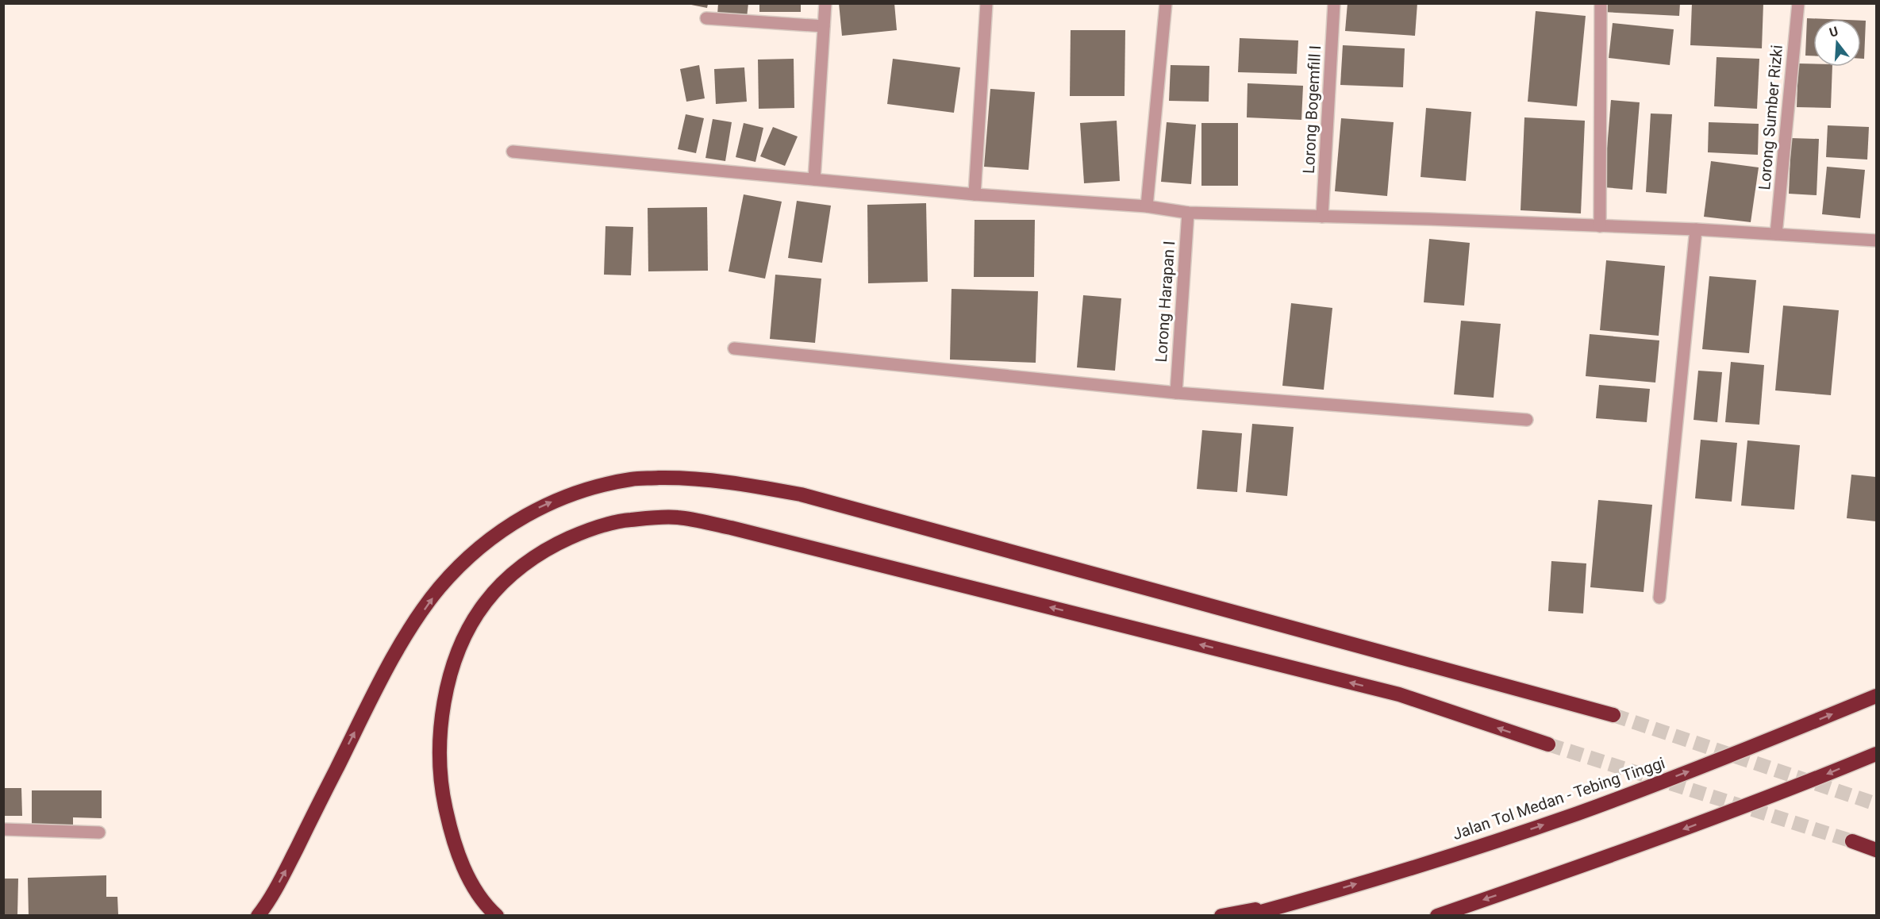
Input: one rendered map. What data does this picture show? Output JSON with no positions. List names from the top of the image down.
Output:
{
  "streets": {
    "highway": ["Jalan Tol Medan - Tebing Tinggi"],
    "street": ["Lorong Bogemfill I", "Lorong Sumber Rizki", "Lorong Harapan I"]
  },
  "north": "top"
}
